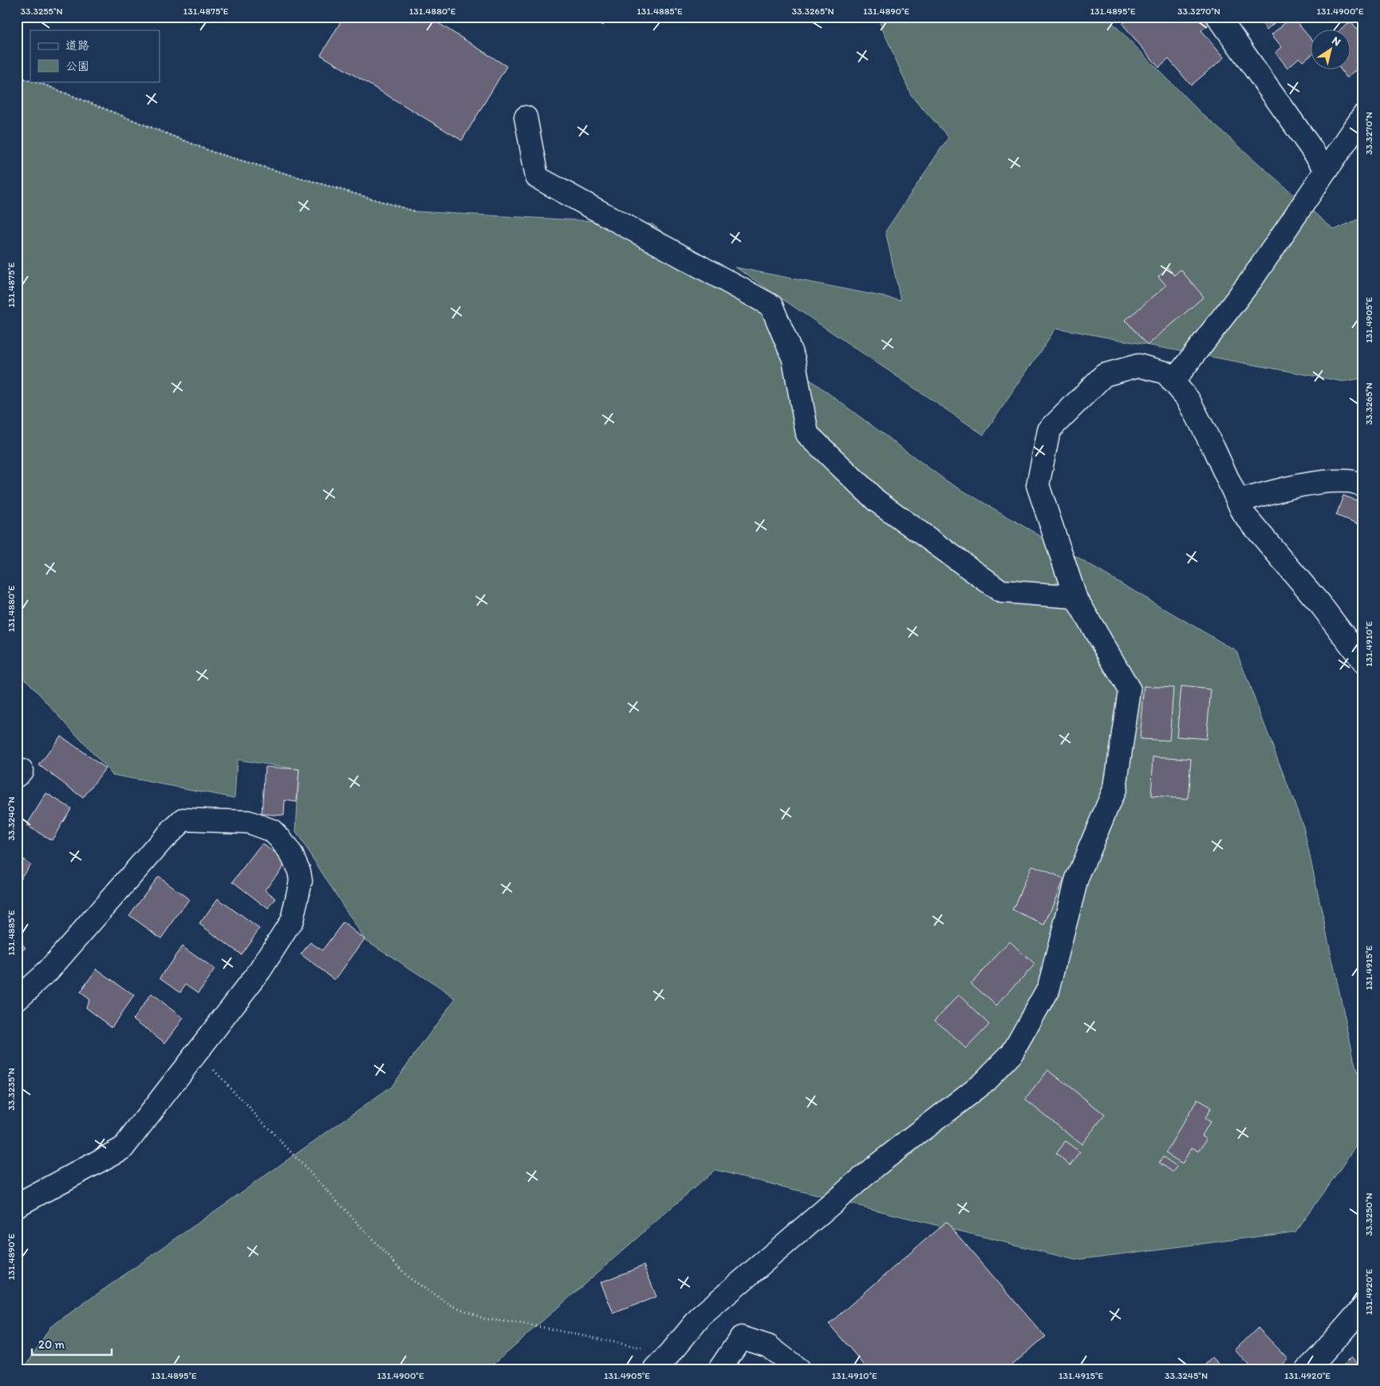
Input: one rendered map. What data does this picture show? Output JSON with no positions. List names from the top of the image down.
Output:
{
  "legend": ["道路", "公園"],
  "scale_bar": "20 m",
  "north": "top right",
  "coordinates": [
    "33.3255°N",
    "131.4875°E",
    "131.4880°E",
    "131.4885°E",
    "33.3265°N",
    "131.4890°E",
    "131.4895°E",
    "33.3270°N",
    "131.4900°E",
    "131.4905°E",
    "131.4910°E",
    "33.3240°N",
    "131.4915°E",
    "33.3235°N",
    "33.3250°N",
    "131.4920°E",
    "33.3245°N"
  ]
}
